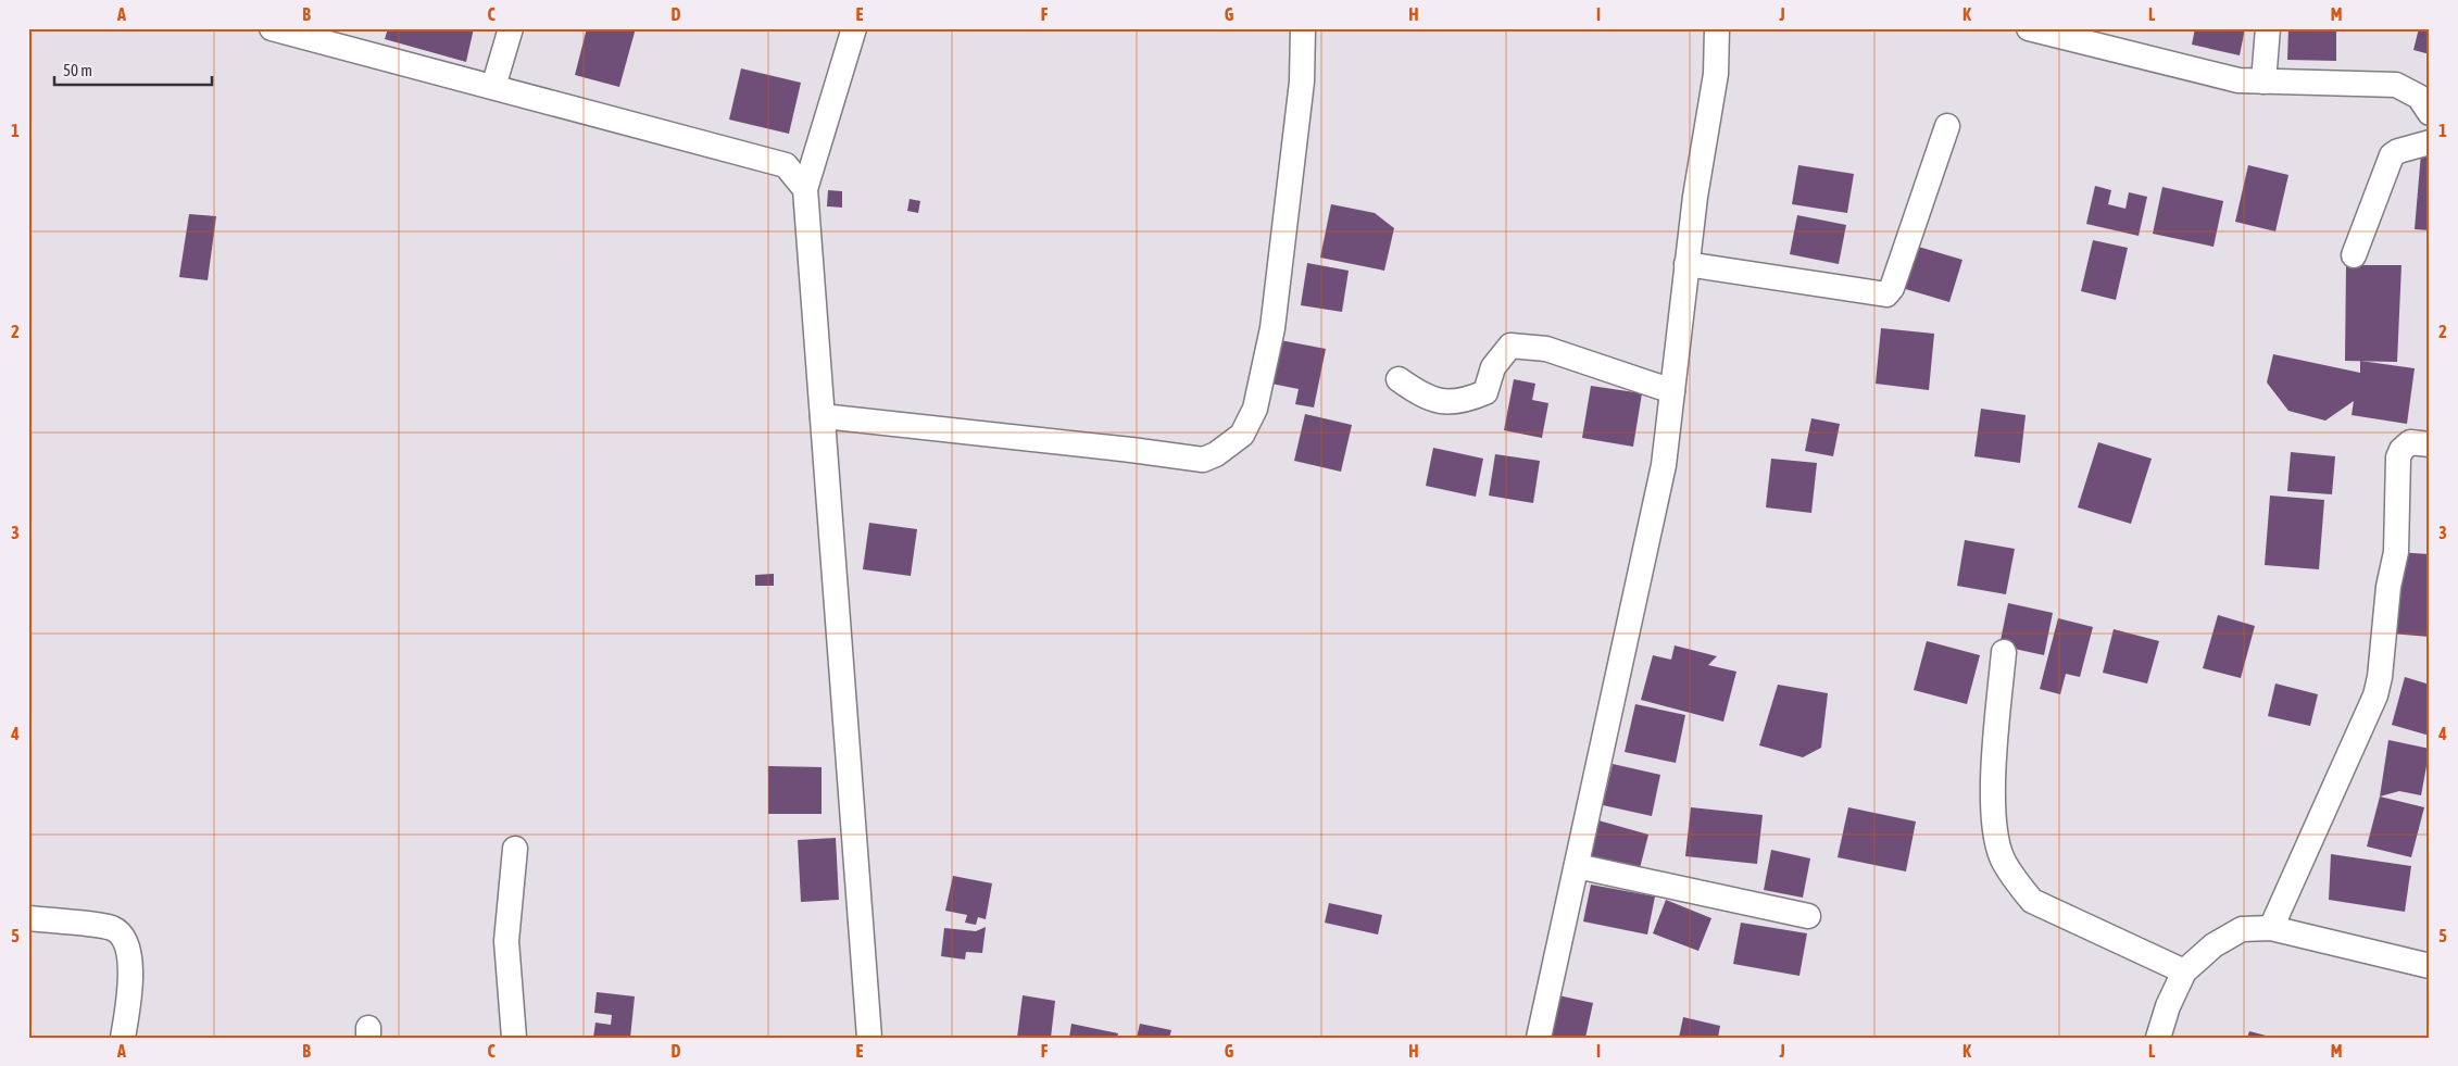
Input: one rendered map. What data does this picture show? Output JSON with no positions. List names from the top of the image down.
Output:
{
  "scale_bar": "50 m",
  "grid": {
    "columns": [
      "A",
      "B",
      "C",
      "D",
      "E",
      "F",
      "G",
      "H",
      "I",
      "J",
      "K",
      "L",
      "M"
    ],
    "rows": [
      "1",
      "2",
      "3",
      "4",
      "5"
    ]
  }
}
